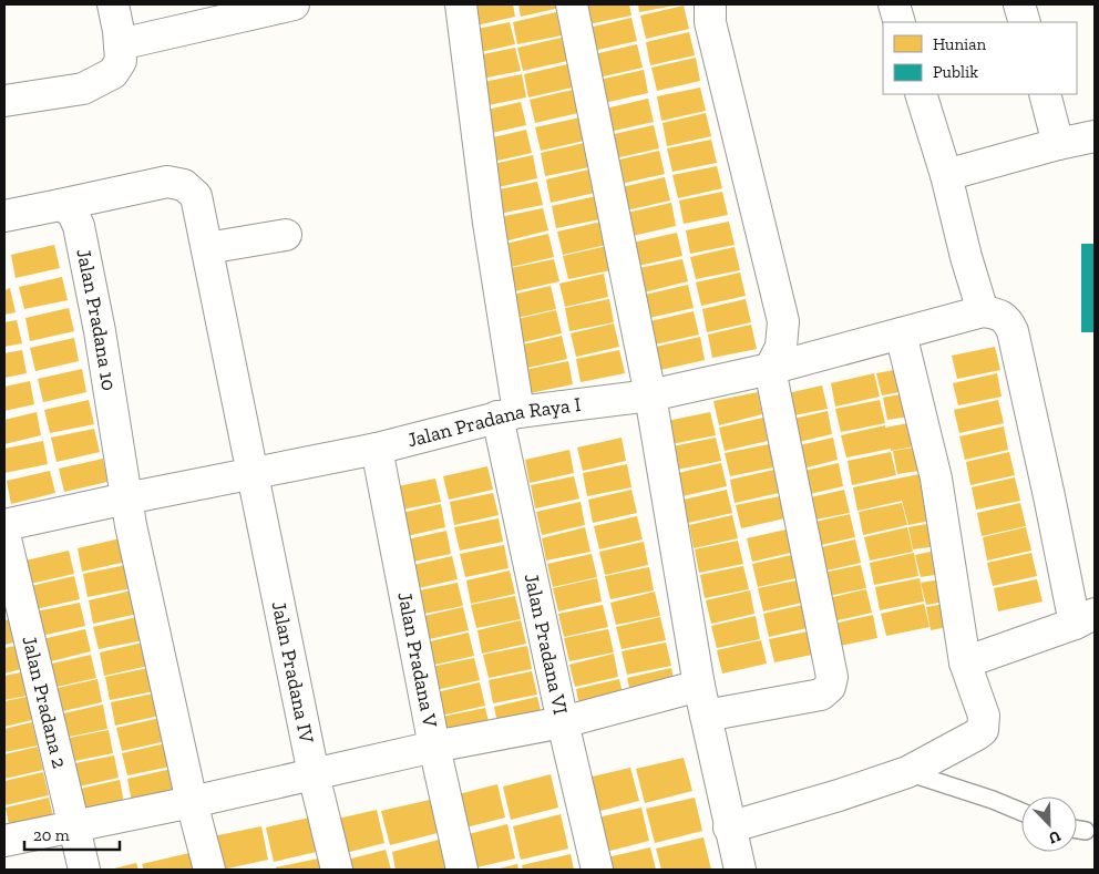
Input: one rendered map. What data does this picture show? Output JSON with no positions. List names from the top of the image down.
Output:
{
  "streets": {
    "street": [
      "Jalan Pradana 10",
      "Jalan Pradana Raya I",
      "Jalan Pradana VI",
      "Jalan Pradana V",
      "Jalan Pradana IV",
      "Jalan Pradana 2"
    ]
  },
  "crossings": [
    ["Jalan Pradana 10", "Jalan Pradana Raya I"],
    ["Jalan Pradana 10", "Jalan Pradana IV"],
    ["Jalan Pradana Raya I", "Jalan Pradana VI"],
    ["Jalan Pradana Raya I", "Jalan Pradana V"],
    ["Jalan Pradana Raya I", "Jalan Pradana IV"]
  ],
  "legend": ["Hunian", "Publik"],
  "scale_bar": "20 m",
  "north": "bottom right"
}
